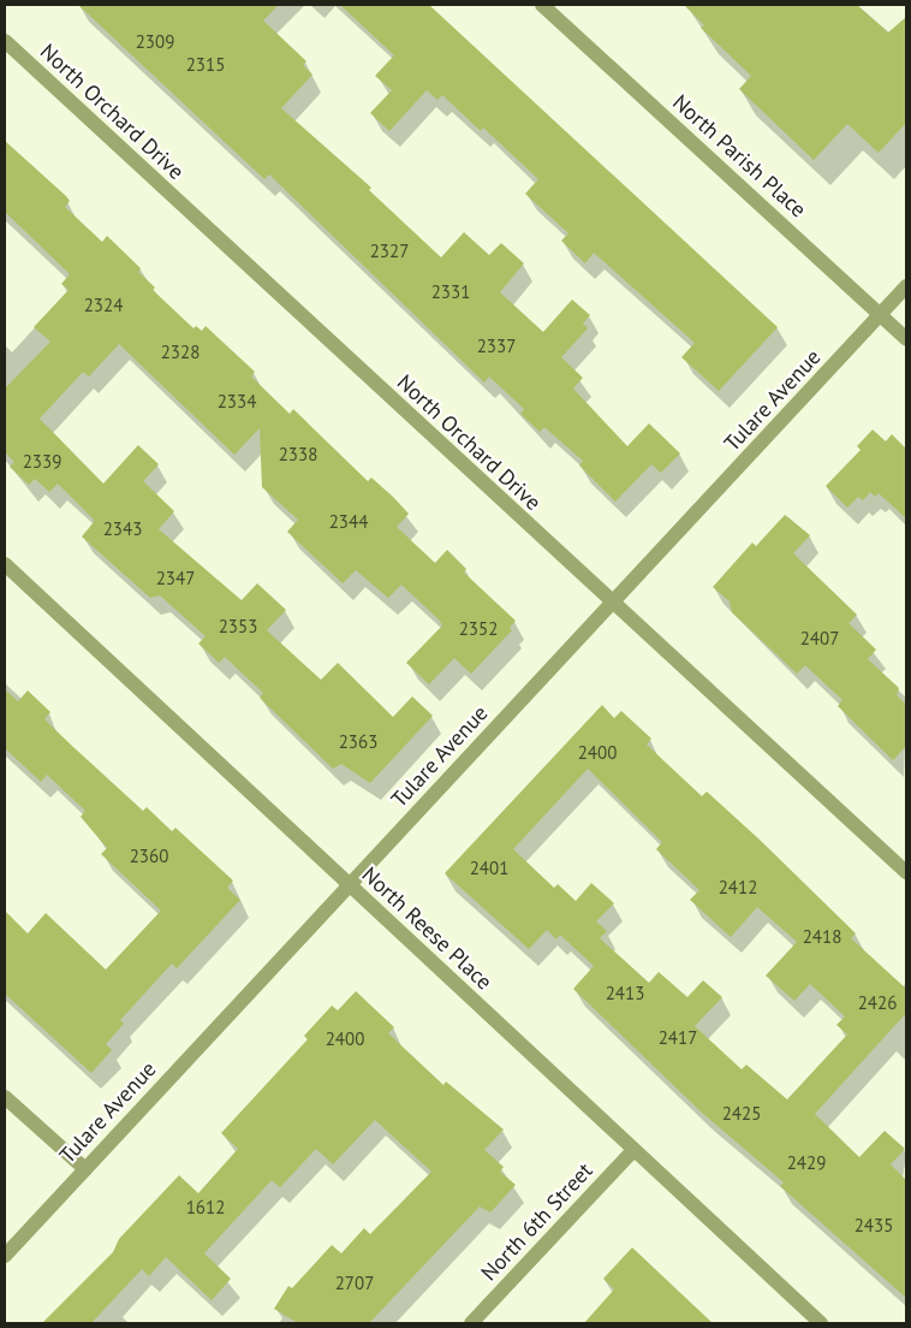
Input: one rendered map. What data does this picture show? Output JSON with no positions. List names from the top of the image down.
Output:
{
  "streets": {
    "street": [
      "North Orchard Drive",
      "North Parish Place",
      "Tulare Avenue",
      "North Reese Place",
      "North 6th Street"
    ]
  },
  "crossings": [
    ["North Orchard Drive", "Tulare Avenue"],
    ["North Parish Place", "Tulare Avenue"],
    ["Tulare Avenue", "North Reese Place"],
    ["North Reese Place", "North 6th Street"]
  ],
  "house_numbers": [
    "2309",
    "2315",
    "2327",
    "2331",
    "2324",
    "2337",
    "2328",
    "2334",
    "2338",
    "2339",
    "2344",
    "2343",
    "2347",
    "2353",
    "2352",
    "2407",
    "2363",
    "2400",
    "2360",
    "2401",
    "2412",
    "2418",
    "2413",
    "2426",
    "2417",
    "2400",
    "2425",
    "2429",
    "1612",
    "2435",
    "2707"
  ]
}
